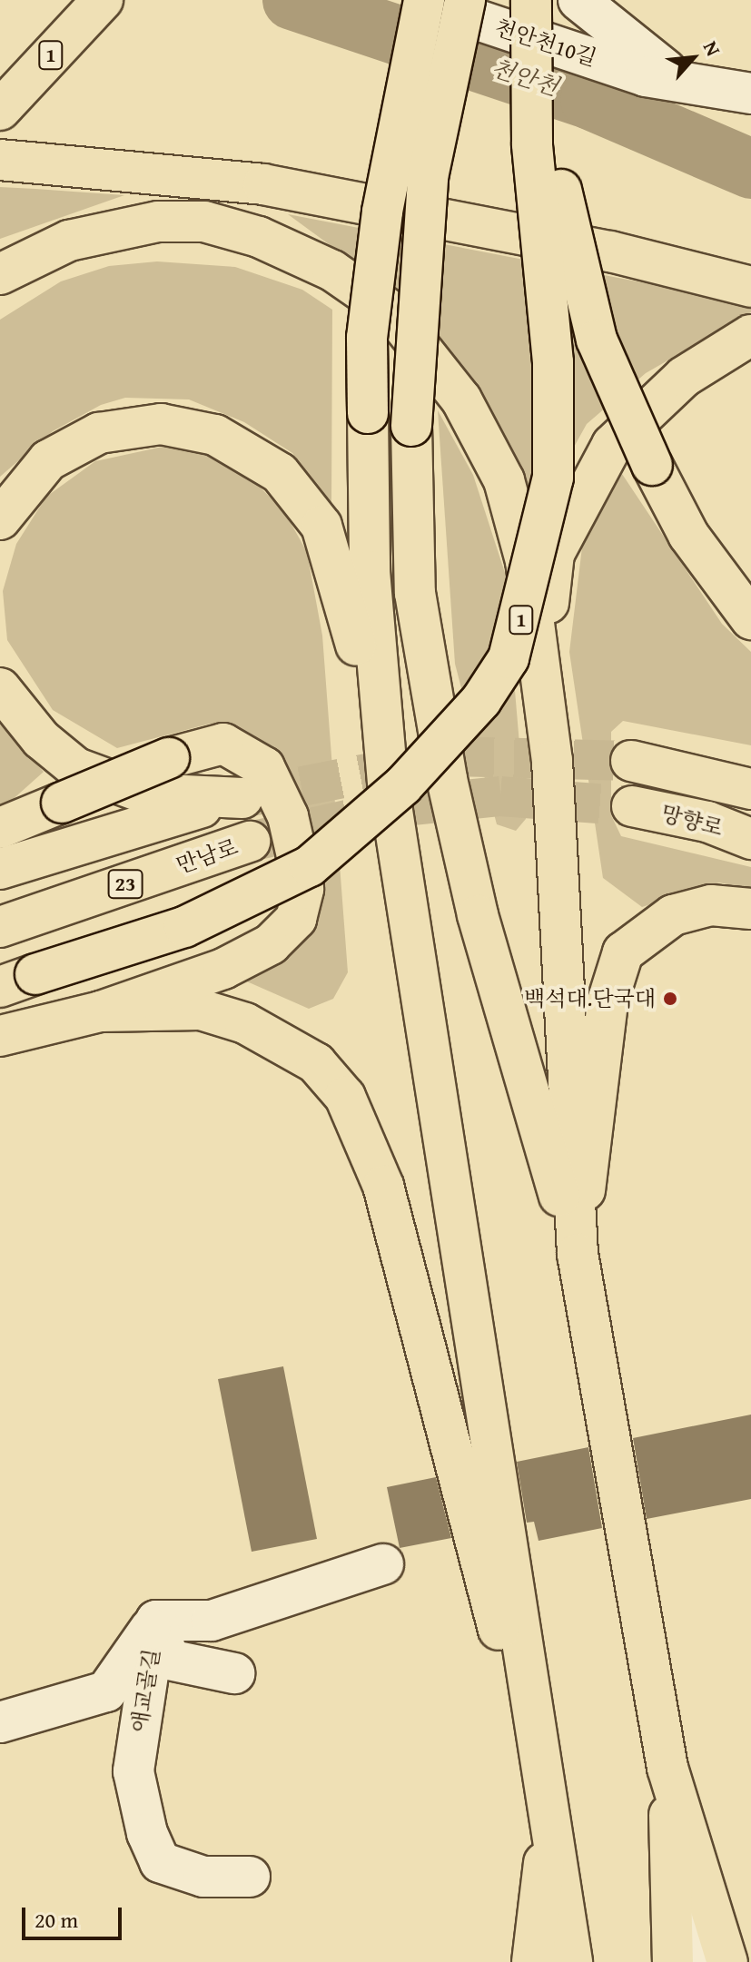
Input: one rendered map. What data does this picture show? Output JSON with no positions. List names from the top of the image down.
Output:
{
  "streets": {
    "main road": [
      "1",
      "망향로",
      "만남로",
      "23"
    ],
    "street": ["천안천10길", "애교골길"]
  },
  "water": ["천안천"],
  "places": ["백석대.단국대"],
  "scale_bar": "20 m",
  "north": "top right"
}
